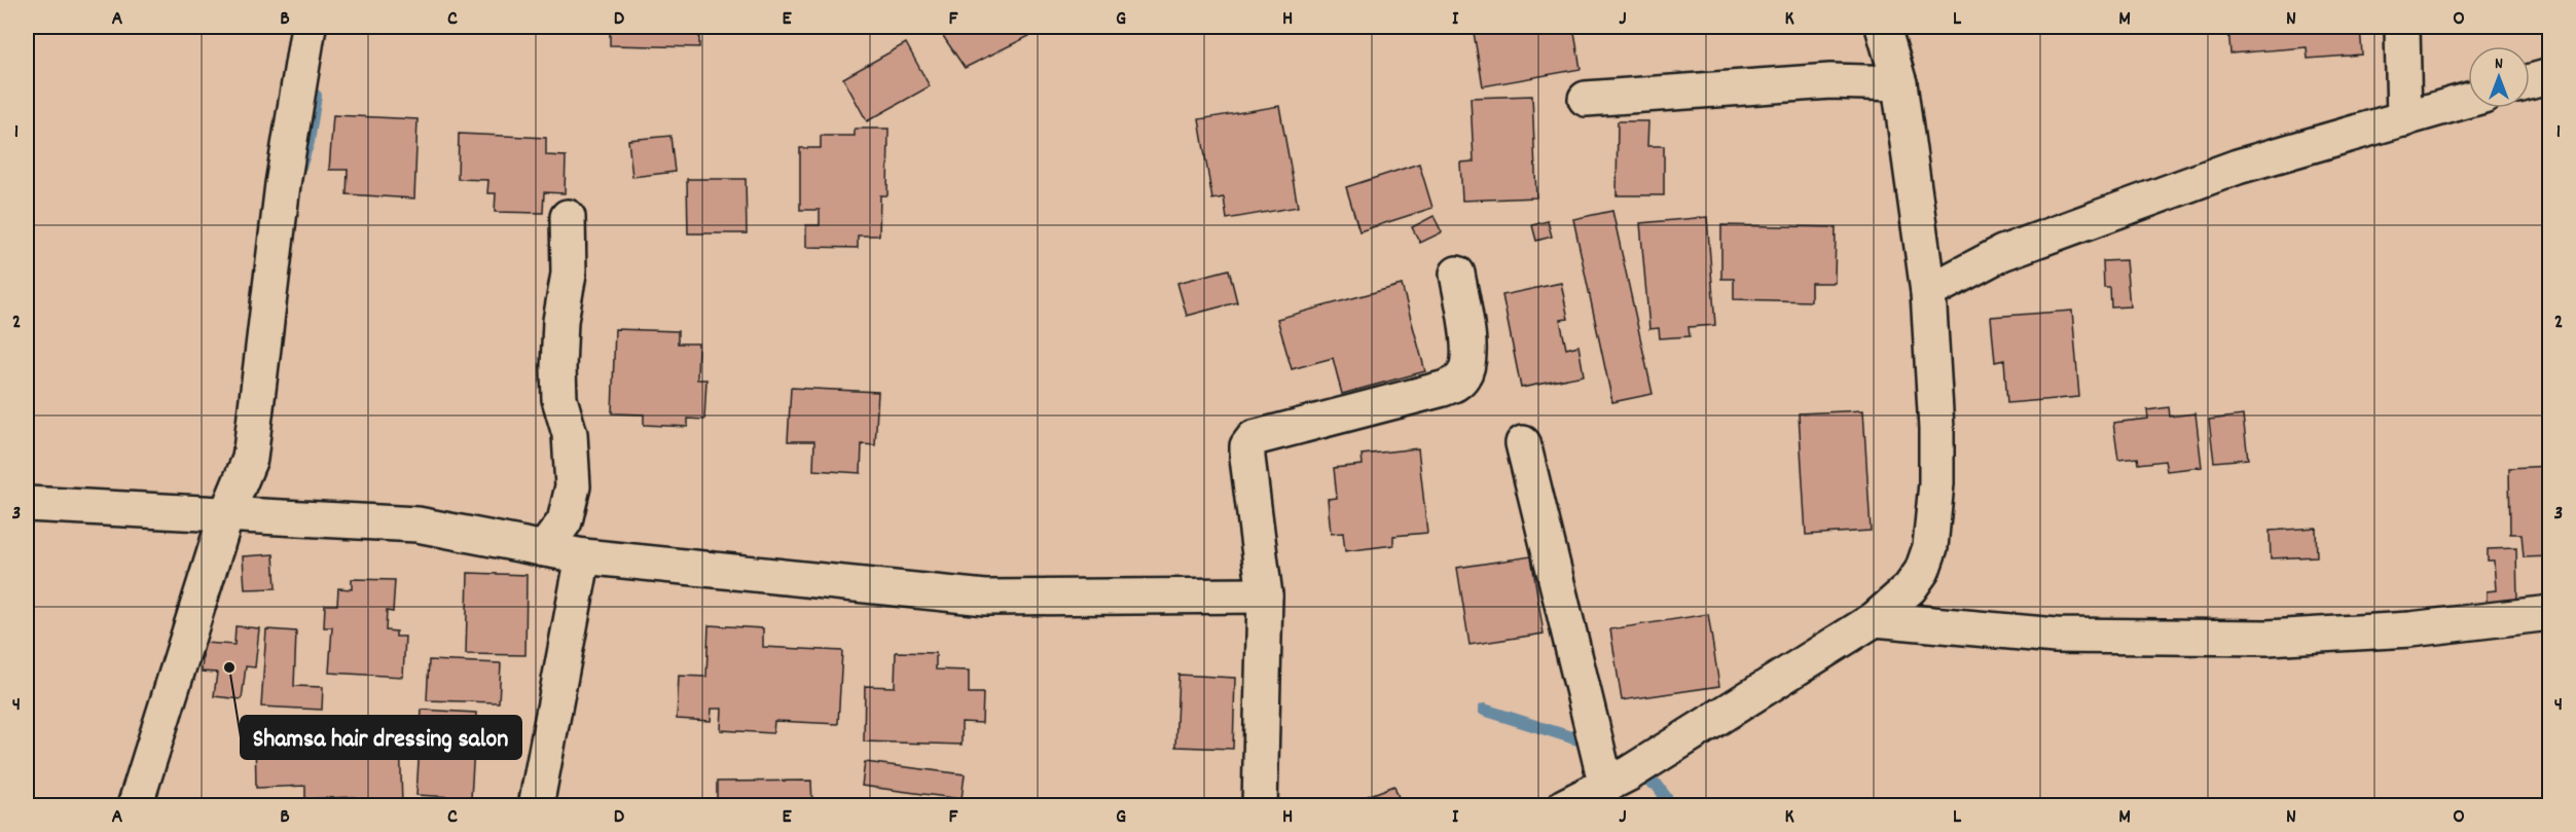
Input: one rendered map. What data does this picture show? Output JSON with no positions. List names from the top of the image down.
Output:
{
  "places": ["Shamsa hair dressing salon"],
  "north": "top",
  "grid": {
    "columns": [
      "A",
      "B",
      "C",
      "D",
      "E",
      "F",
      "G",
      "H",
      "I",
      "J",
      "K",
      "L",
      "M",
      "N",
      "O"
    ],
    "rows": [
      "1",
      "2",
      "3",
      "4"
    ]
  }
}
